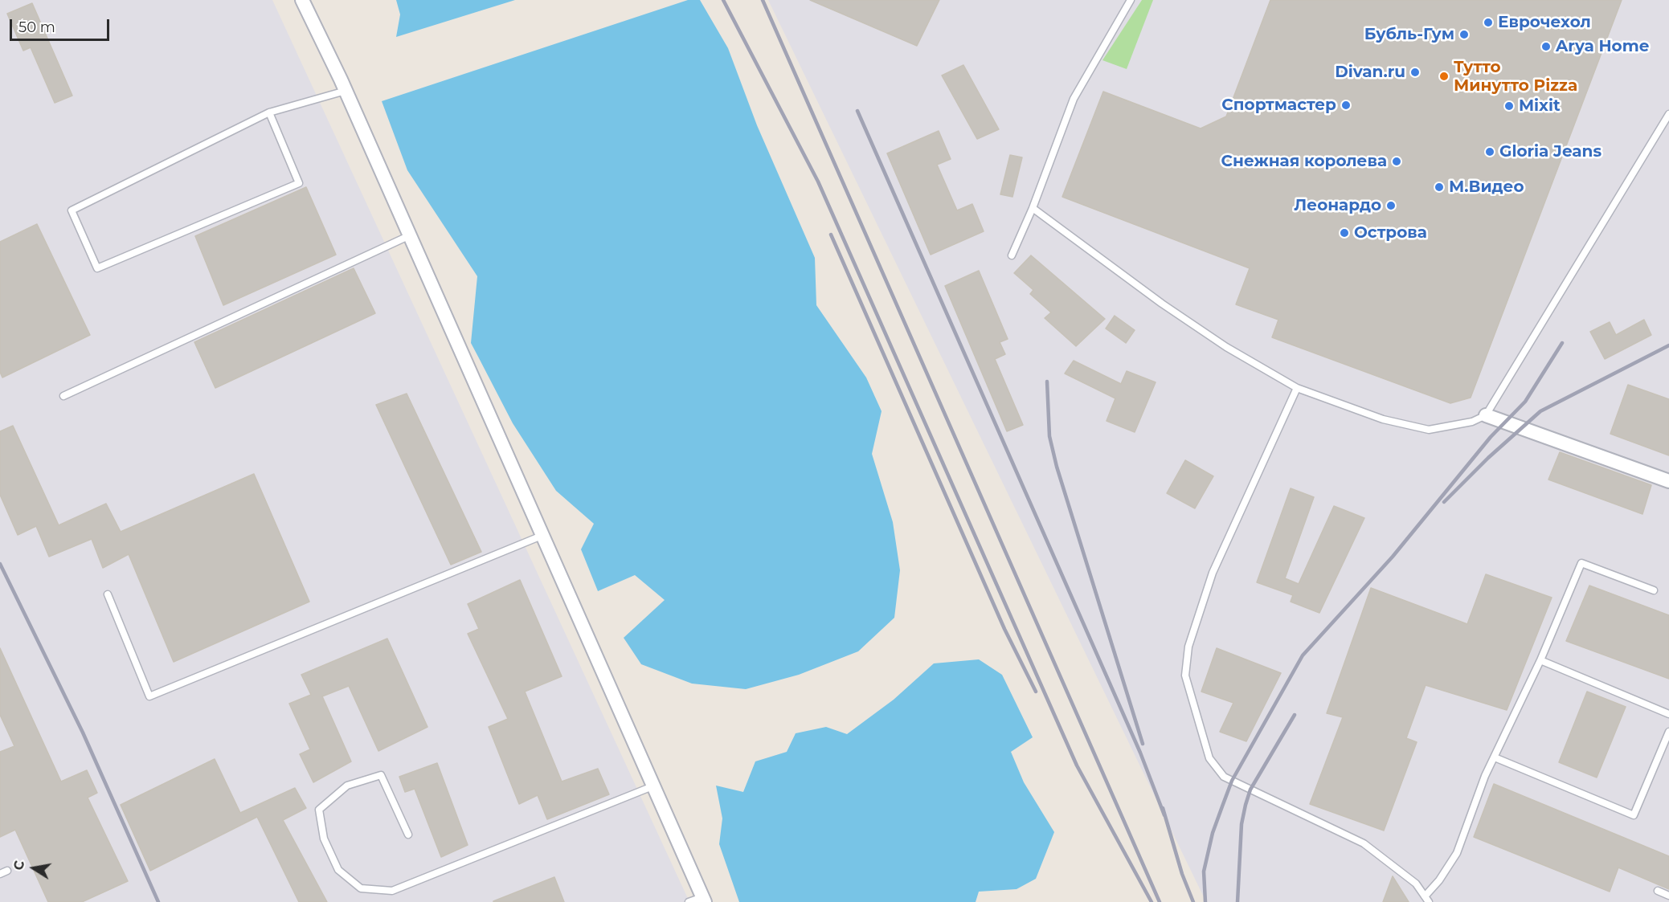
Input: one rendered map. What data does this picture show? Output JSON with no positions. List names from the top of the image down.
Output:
{
  "places": [
    "Еврочехол",
    "Бубль-Гум",
    "Arya Home",
    "Divan.ru",
    "Тутто Минутто Pizza",
    "Спортмастер",
    "Mixit",
    "Gloria Jeans",
    "Снежная королева",
    "М.Видео",
    "Леонардо",
    "Острова"
  ],
  "scale_bar": "50 m",
  "north": "left"
}
